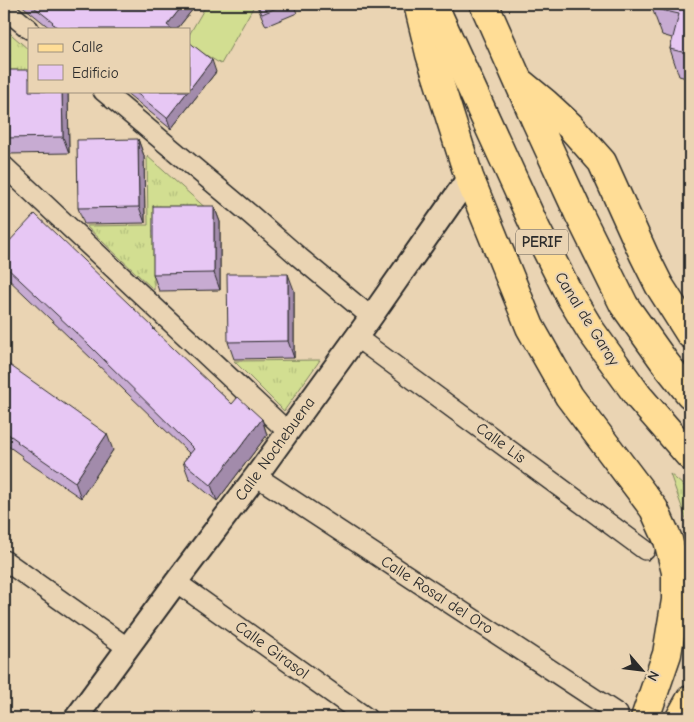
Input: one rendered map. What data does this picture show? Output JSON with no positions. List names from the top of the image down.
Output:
{
  "streets": {
    "main road": ["PERIF", "Canal de Garay"],
    "street": [
      "Calle Lis",
      "Calle Nochebuena",
      "Calle Rosal del Oro",
      "Calle Girasol"
    ]
  },
  "crossings": [
    ["Calle Lis", "Calle Nochebuena"],
    ["Calle Nochebuena", "Calle Rosal del Oro"],
    ["Calle Nochebuena", "Calle Girasol"]
  ],
  "legend": ["Calle", "Edificio"],
  "north": "bottom right"
}
